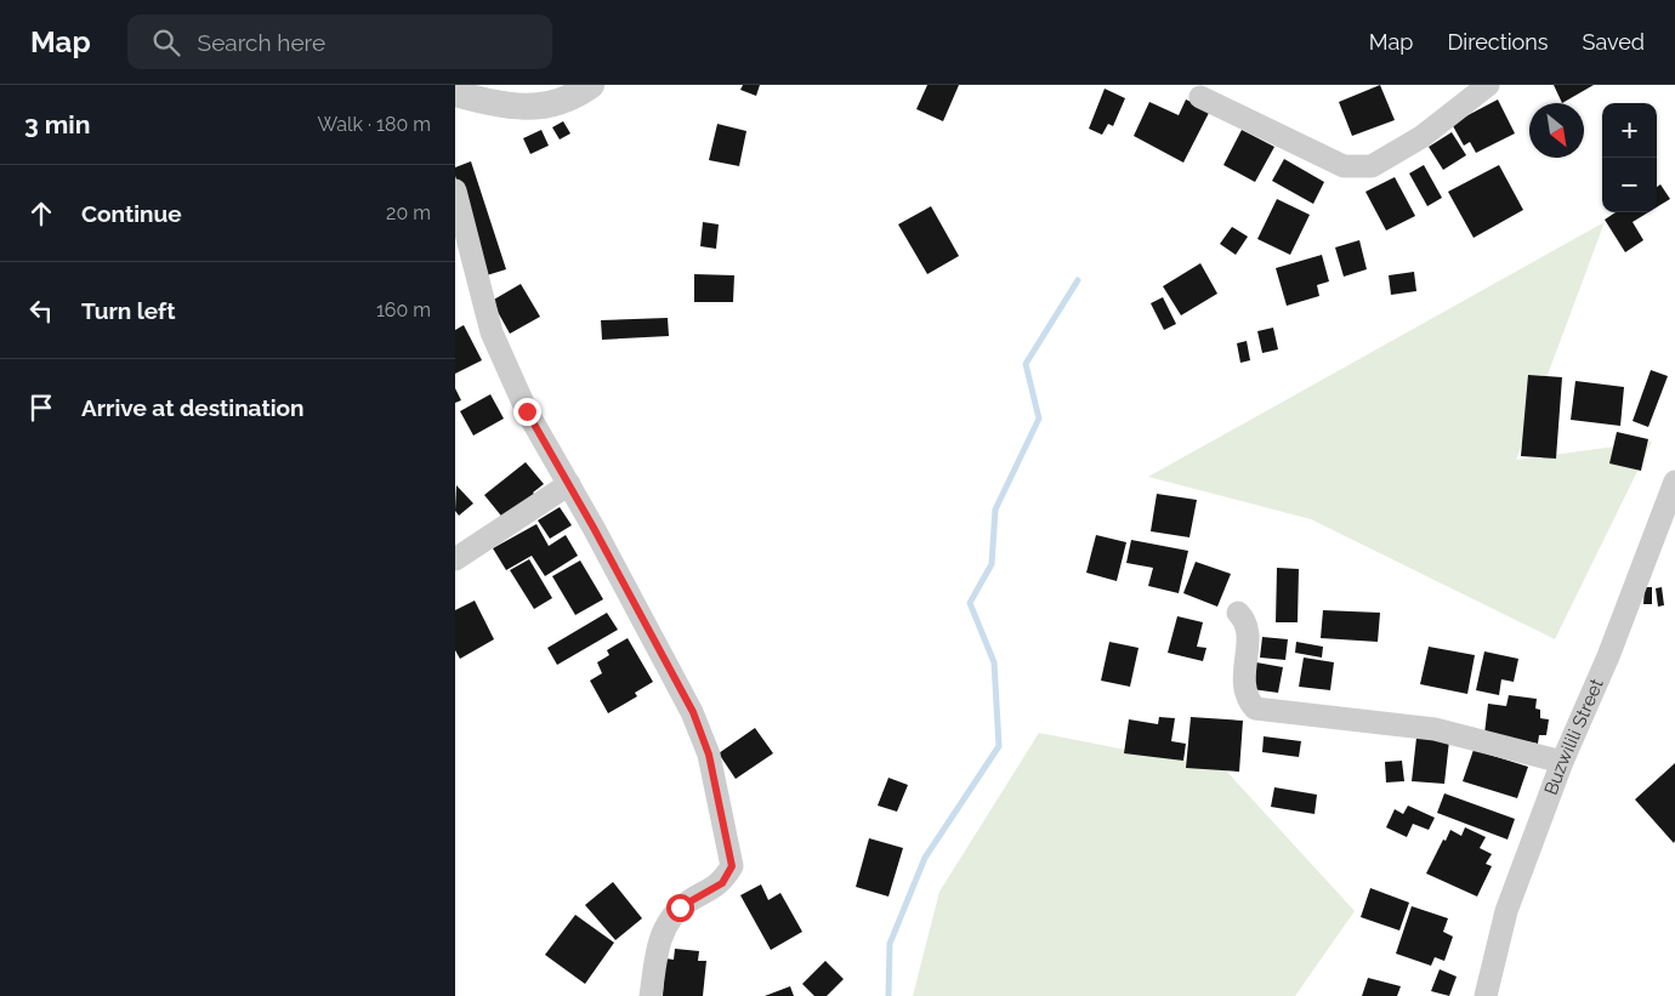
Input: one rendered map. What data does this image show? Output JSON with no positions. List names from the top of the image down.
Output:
{
  "streets": {
    "street": ["Buzwilili Street"]
  },
  "north": "bottom right",
  "page": {
    "header": "Map",
    "search": "Search here",
    "nav": ["Map", "Directions", "Saved"],
    "heading": ["3 min", "Walk · 180 m"],
    "map_buttons": ["+", "−"],
    "list": [
      ["Continue", "20 m"],
      ["Turn left", "160 m"],
      "Arrive at destination"
    ]
  }
}
